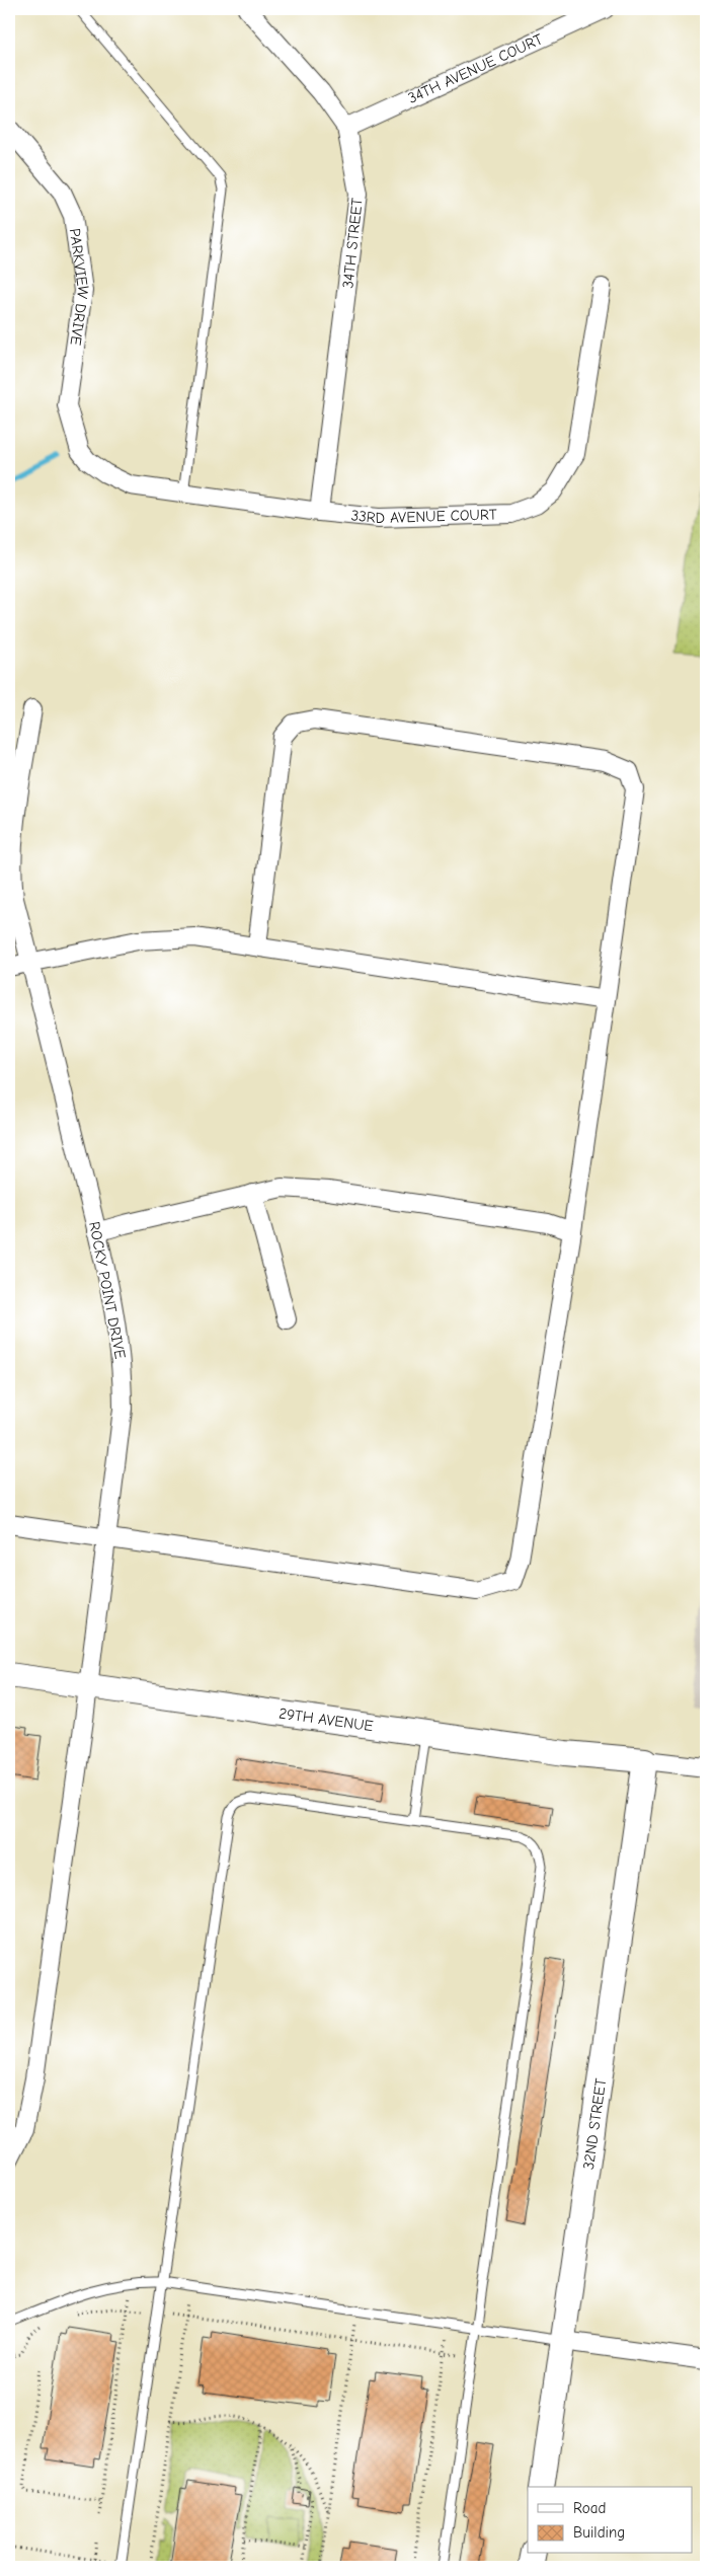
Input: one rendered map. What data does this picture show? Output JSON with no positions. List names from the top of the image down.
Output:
{
  "streets": {
    "street": [
      "34TH AVENUE COURT",
      "34TH STREET",
      "PARKVIEW DRIVE",
      "33RD AVENUE COURT",
      "ROCKY POINT DRIVE",
      "29TH AVENUE",
      "32ND STREET"
    ]
  },
  "crossings": [
    ["34TH AVENUE COURT", "34TH STREET"],
    ["34TH STREET", "33RD AVENUE COURT"],
    ["PARKVIEW DRIVE", "33RD AVENUE COURT"],
    ["ROCKY POINT DRIVE", "29TH AVENUE"],
    ["29TH AVENUE", "32ND STREET"]
  ],
  "legend": ["Road", "Building"]
}
